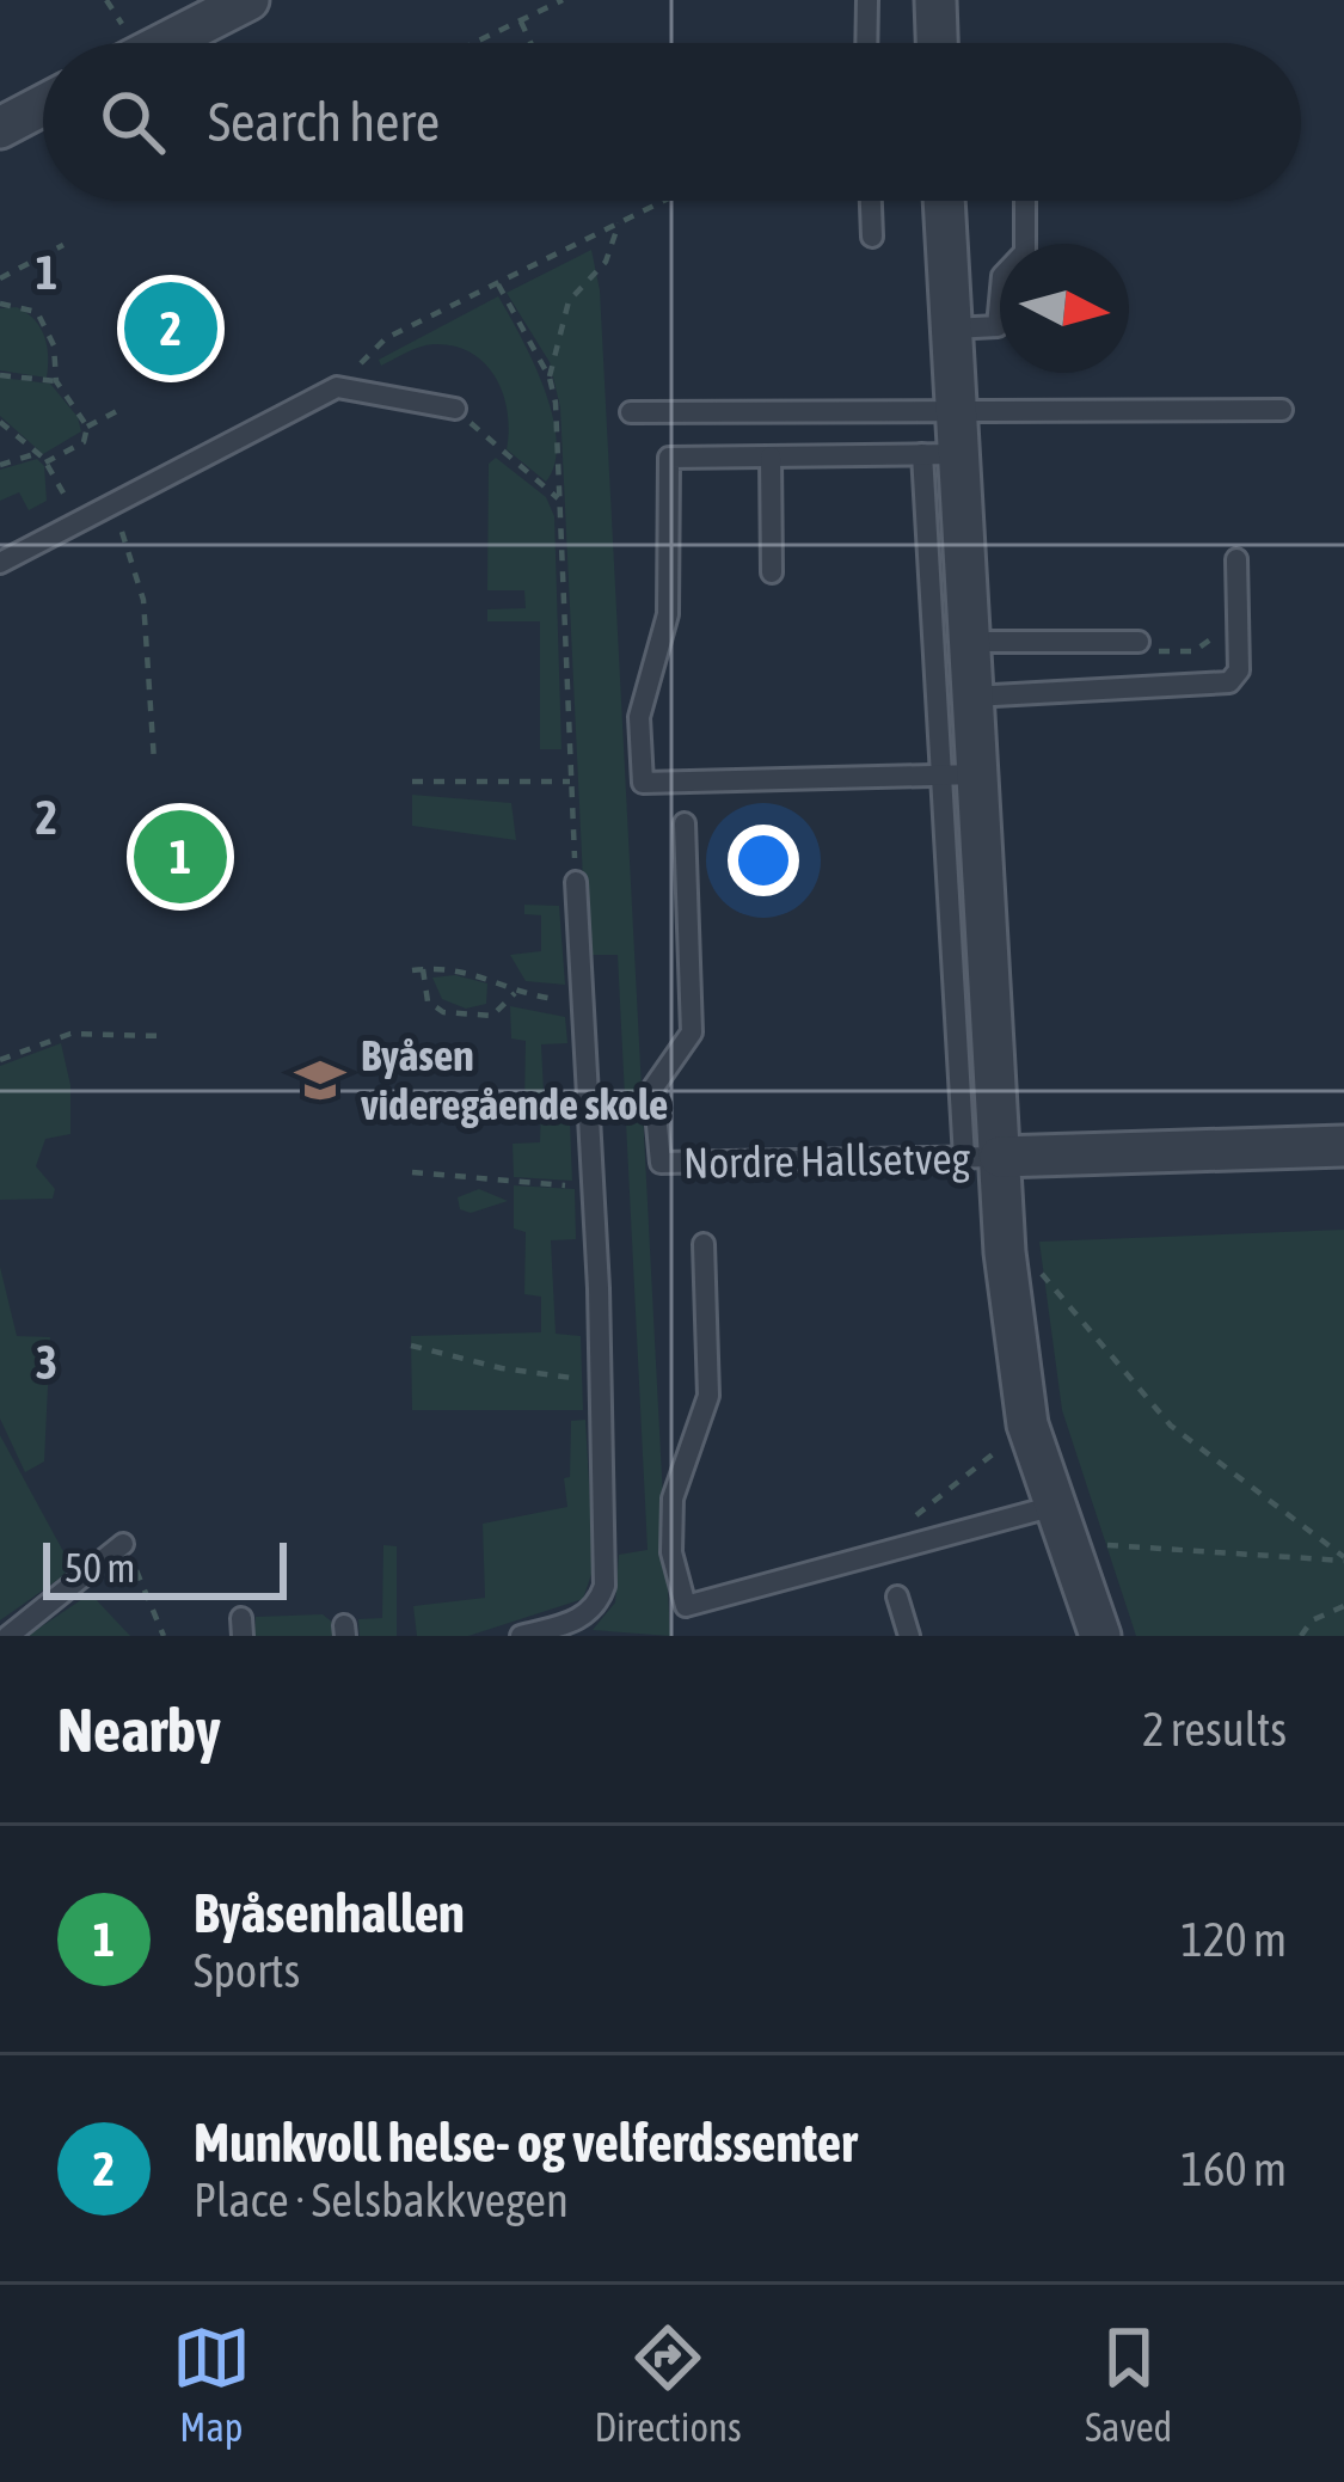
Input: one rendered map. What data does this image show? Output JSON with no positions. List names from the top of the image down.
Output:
{
  "streets": {
    "street": ["Nordre Hallsetveg"]
  },
  "places": {
    "school or university": ["Byåsen videregående skole"]
  },
  "scale_bar": "50 m",
  "north": "right",
  "page": {
    "search": "Search here",
    "pins": ["2", "1"],
    "scale": "50 m",
    "heading": ["Nearby", "2 results"],
    "list": [
      {
        "mark": "1",
        "name": "Byåsenhallen",
        "note": "Sports",
        "value": "120 m"
      },
      {
        "mark": "2",
        "name": "Munkvoll helse- og velferdssenter",
        "note": "Place · Selsbakkvegen",
        "value": "160 m"
      }
    ],
    "nav": ["Map", "Directions", "Saved"]
  },
  "grid": {
    "rows": ["1", "2", "3"]
  }
}
